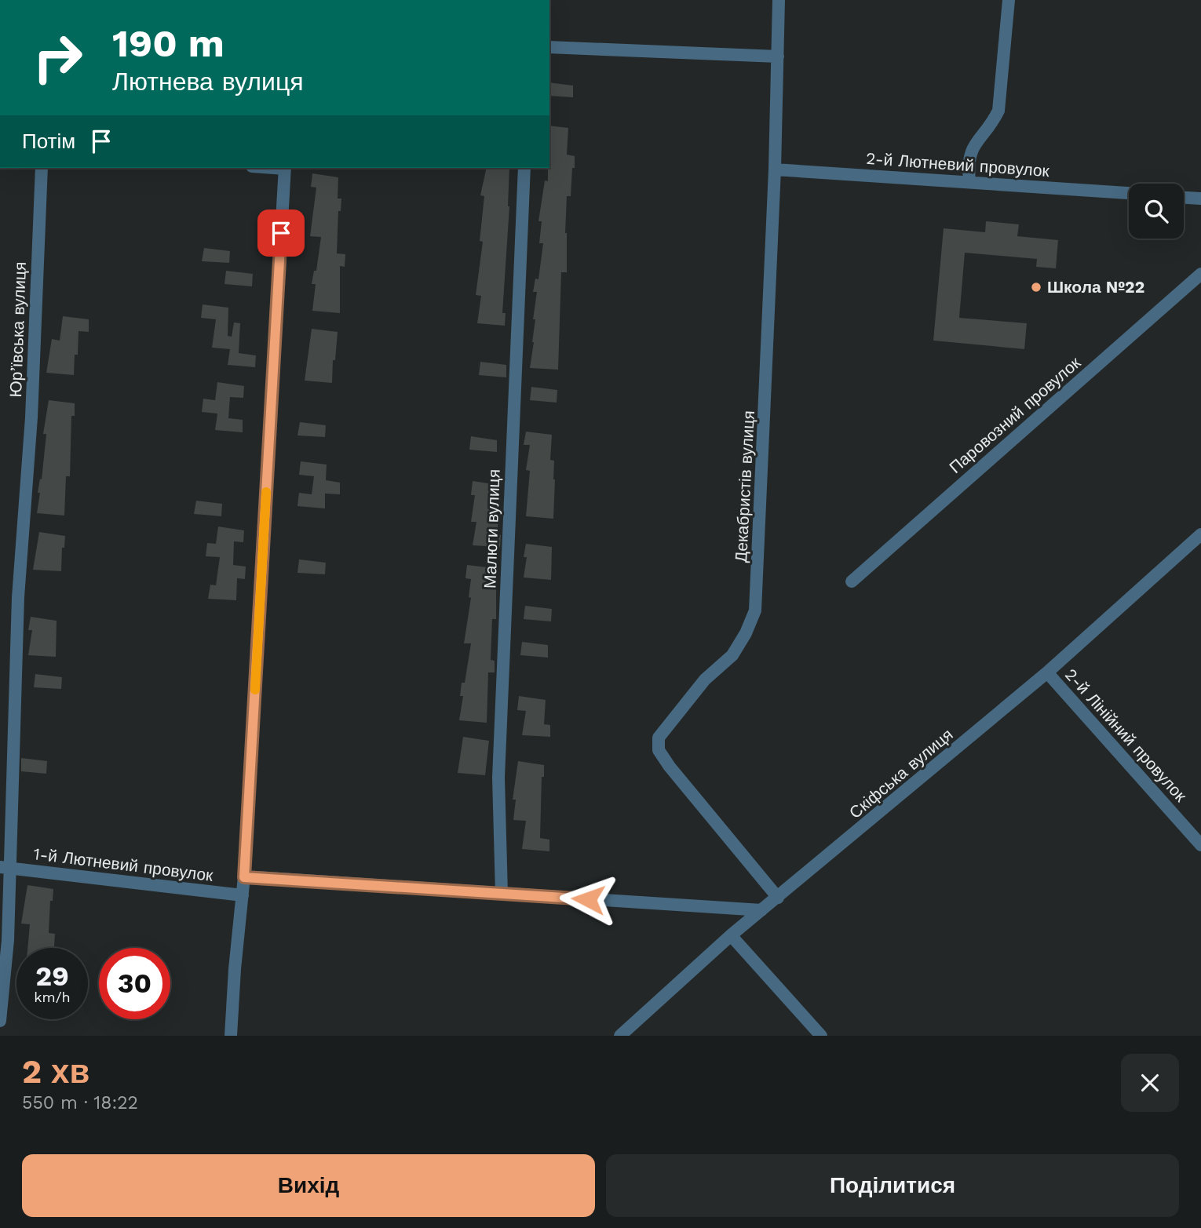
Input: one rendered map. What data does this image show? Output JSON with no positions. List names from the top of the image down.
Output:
{
  "streets": {
    "street": [
      "2-й Лютневий провулок",
      "Юр’ївська вулиця",
      "Паровозний провулок",
      "Декабристів вулиця",
      "Малюги вулиця",
      "2-й Лінійний провулок",
      "Скіфська вулиця",
      "1-й Лютневий провулок"
    ]
  },
  "crossings": [
    ["2-й Лютневий провулок", "Декабристів вулиця"],
    ["Юр’ївська вулиця", "1-й Лютневий провулок"],
    ["Декабристів вулиця", "Скіфська вулиця"],
    ["2-й Лінійний провулок", "Скіфська вулиця"]
  ],
  "places": ["Школа №22"],
  "page": {
    "turn": ["190 m", "Лютнева вулиця"],
    "then": "Потім",
    "speed": "29 km/h",
    "limit": "30",
    "heading": ["2 хв", "550 m · 18:22"],
    "buttons": ["Вихід", "Поділитися"]
  }
}
